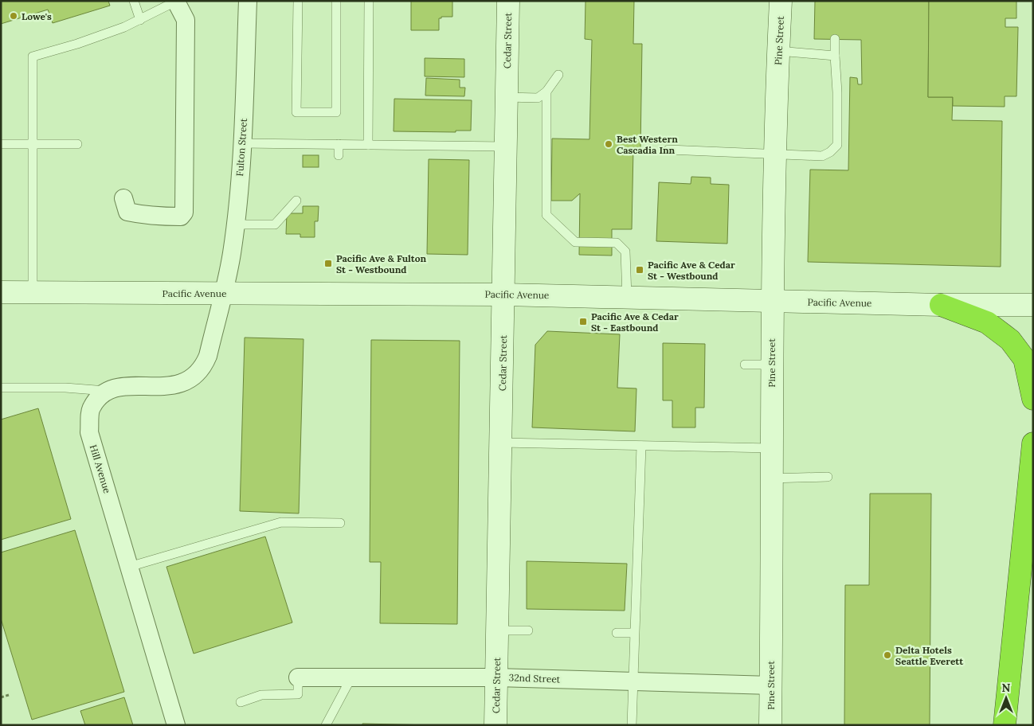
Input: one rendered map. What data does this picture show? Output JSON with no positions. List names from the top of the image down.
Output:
{
  "streets": {
    "street": [
      "Cedar Street",
      "Pine Street",
      "Fulton Street",
      "Pacific Avenue",
      "Hill Avenue",
      "32nd Street"
    ]
  },
  "crossings": [
    ["Cedar Street", "Pacific Avenue"],
    ["Cedar Street", "32nd Street"],
    ["Pine Street", "Pacific Avenue"],
    ["Pine Street", "32nd Street"],
    ["Fulton Street", "Pacific Avenue"]
  ],
  "places": {
    "other": ["Lowe's", "Best Western Cascadia Inn", "Delta Hotels Seattle Everett"],
    "transit": ["Pacific Ave & Fulton St - Westbound", "Pacific Ave & Cedar St - Westbound", "Pacific Ave & Cedar St - Eastbound"]
  },
  "north": "top"
}
